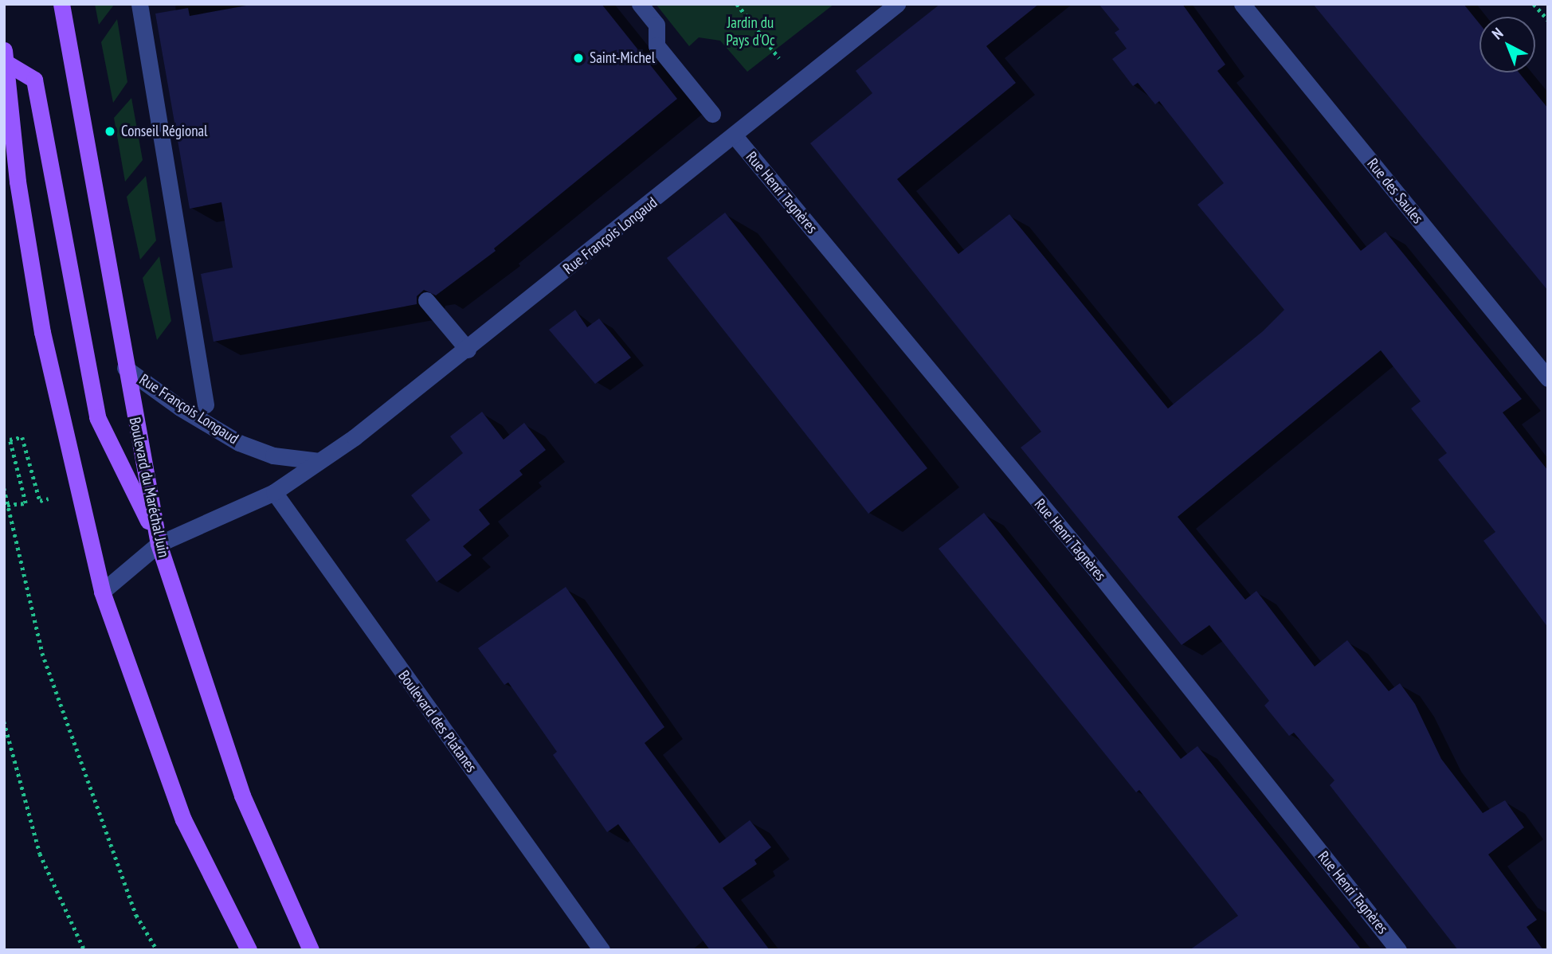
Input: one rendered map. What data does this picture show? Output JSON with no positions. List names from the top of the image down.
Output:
{
  "streets": {
    "main road": ["Boulevard du Maréchal Juin"],
    "street": [
      "Rue des Saules",
      "Rue Henri Tagnères",
      "Rue François Longaud",
      "Boulevard des Platanes"
    ]
  },
  "crossings": [
    ["Rue Henri Tagnères", "Rue François Longaud"],
    ["Rue François Longaud", "Boulevard du Maréchal Juin"],
    ["Rue François Longaud", "Boulevard des Platanes"]
  ],
  "parks": ["Jardin du Pays d'Oc"],
  "places": ["Saint-Michel", "Conseil Régional"],
  "north": "top left"
}
